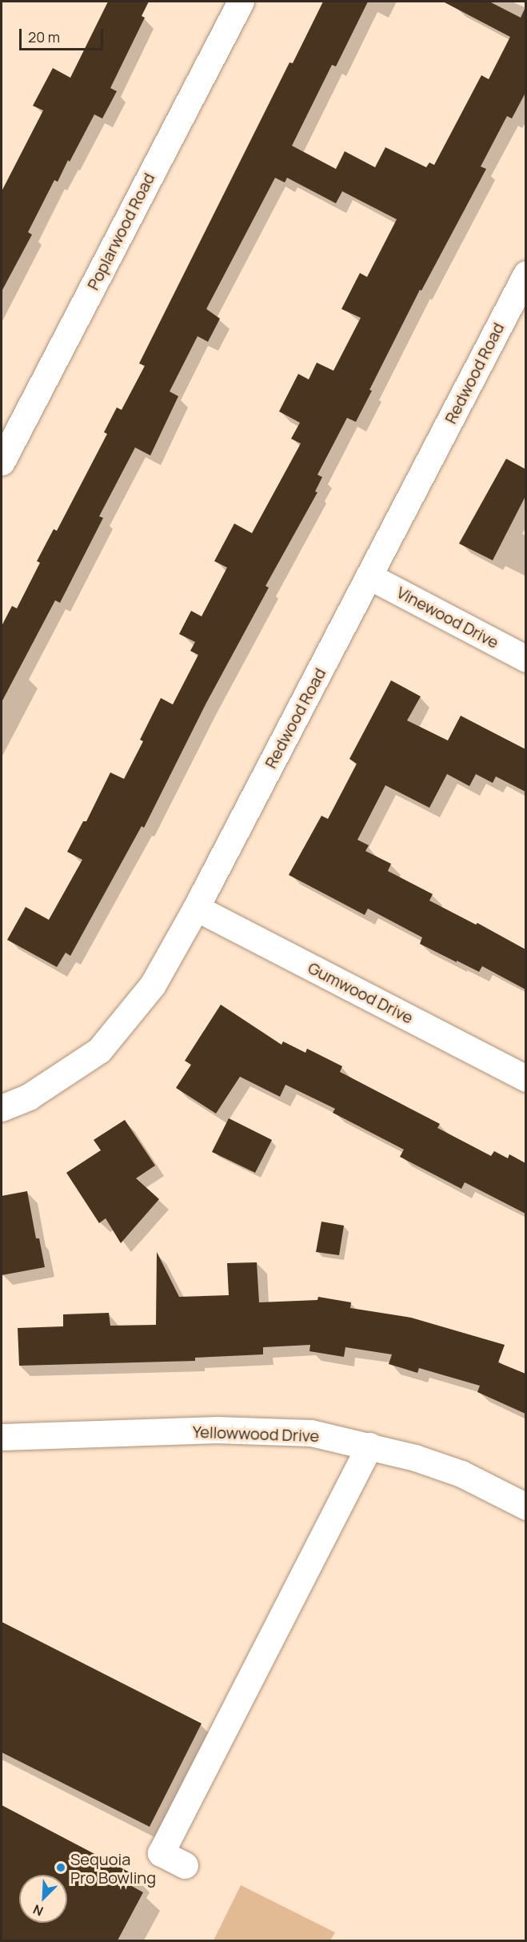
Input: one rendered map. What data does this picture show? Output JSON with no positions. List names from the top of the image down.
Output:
{
  "streets": {
    "street": [
      "Poplarwood Road",
      "Redwood Road",
      "Vinewood Drive",
      "Gumwood Drive",
      "Yellowwood Drive"
    ]
  },
  "crossings": [
    ["Redwood Road", "Vinewood Drive"],
    ["Redwood Road", "Gumwood Drive"]
  ],
  "places": ["Sequoia Pro Bowling"],
  "scale_bar": "20 m",
  "north": "bottom left"
}
